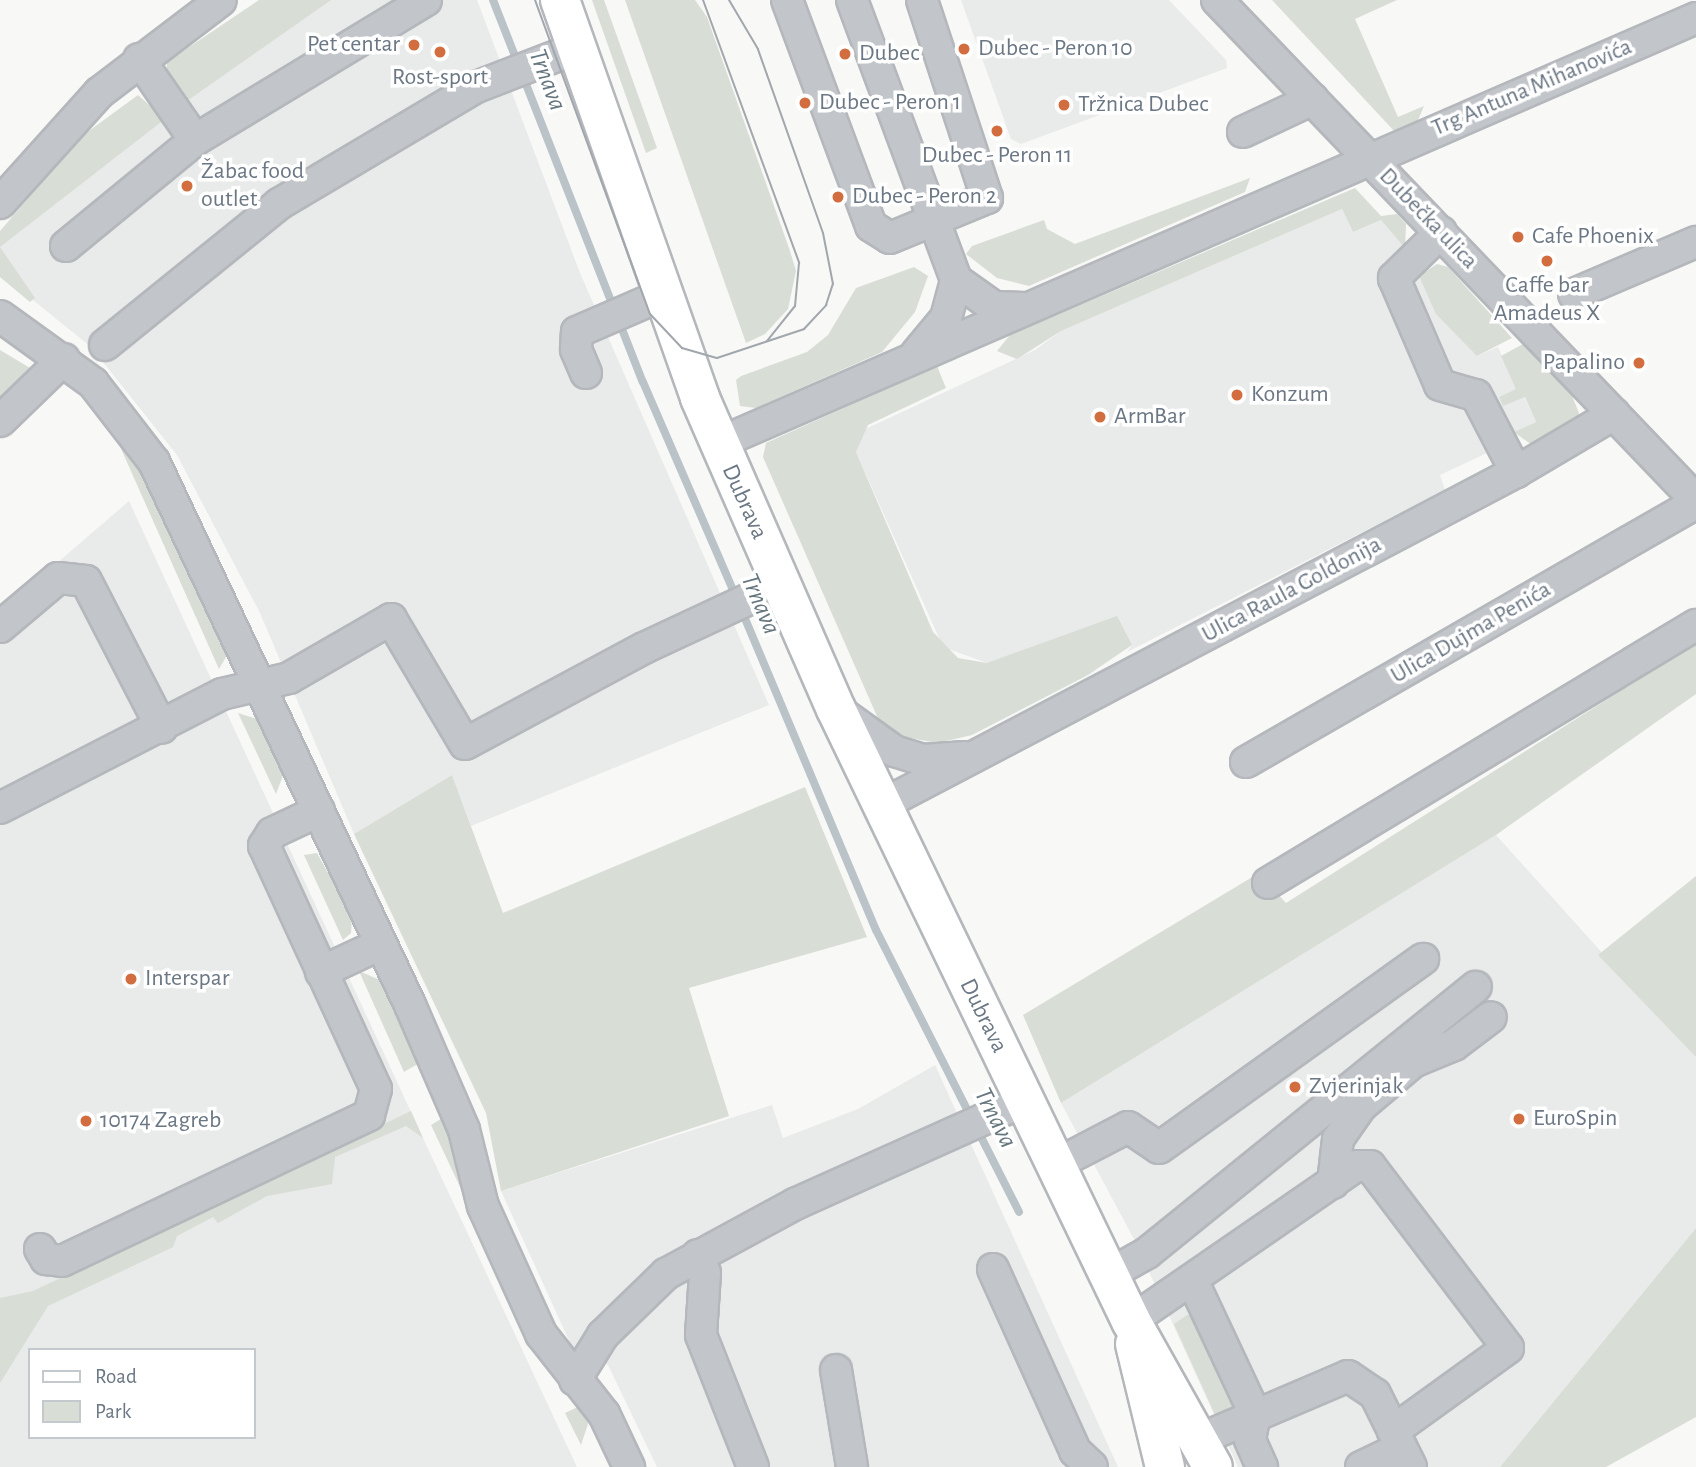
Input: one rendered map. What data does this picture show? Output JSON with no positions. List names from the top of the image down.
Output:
{
  "streets": {
    "main road": ["Dubrava"],
    "street": [
      "Trg Antuna Mihanovića",
      "Dubečka ulica",
      "Ulica Raula Goldonija",
      "Ulica Dujma Penića"
    ]
  },
  "crossings": [
    ["Trg Antuna Mihanovića", "Dubečka ulica"],
    ["Trg Antuna Mihanovića", "Dubrava"],
    ["Dubečka ulica", "Ulica Raula Goldonija"],
    ["Dubečka ulica", "Ulica Dujma Penića"],
    ["Dubrava", "Ulica Raula Goldonija"]
  ],
  "water": ["Trnava"],
  "places": [
    "Pet centar",
    "Dubec - Peron 10",
    "Rost-sport",
    "Dubec",
    "Dubec - Peron 1",
    "Tržnica Dubec",
    "Dubec - Peron 11",
    "Žabac food outlet",
    "Dubec - Peron 2",
    "Cafe Phoenix",
    "Caffe bar Amadeus X",
    "Papalino",
    "Konzum",
    "ArmBar",
    "Interspar",
    "Zvjerinjak",
    "EuroSpin",
    "10174 Zagreb"
  ],
  "legend": ["Road", "Park"]
}
